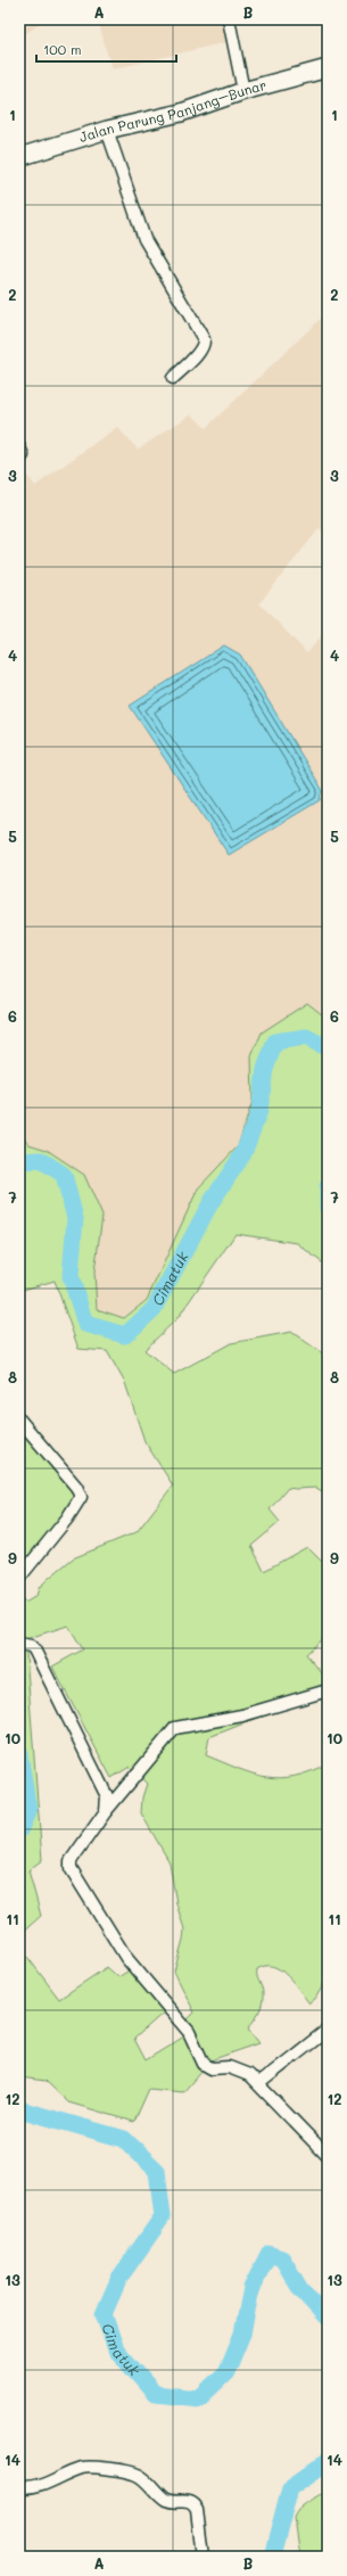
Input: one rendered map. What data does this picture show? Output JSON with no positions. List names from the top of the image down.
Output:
{
  "streets": {
    "main road": ["Jalan Parung Panjang–Bunar"]
  },
  "water": ["Cimatuk"],
  "scale_bar": "100 m",
  "grid": {
    "columns": ["A", "B"],
    "rows": [
      "1",
      "2",
      "3",
      "4",
      "5",
      "6",
      "7",
      "8",
      "9",
      "10",
      "11",
      "12",
      "13",
      "14"
    ]
  }
}
